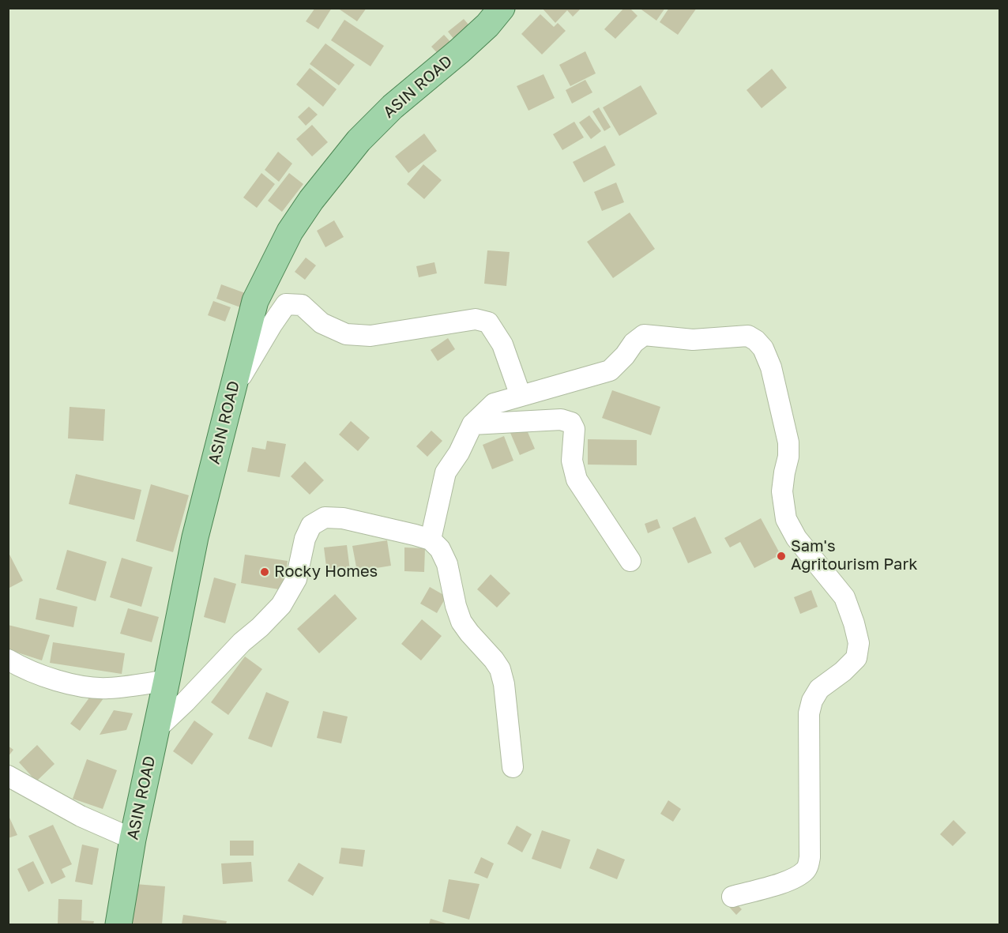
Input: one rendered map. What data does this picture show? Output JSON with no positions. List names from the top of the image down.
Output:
{
  "streets": {
    "main road": ["ASIN ROAD"]
  },
  "places": ["Sam's Agritourism Park", "Rocky Homes"]
}
